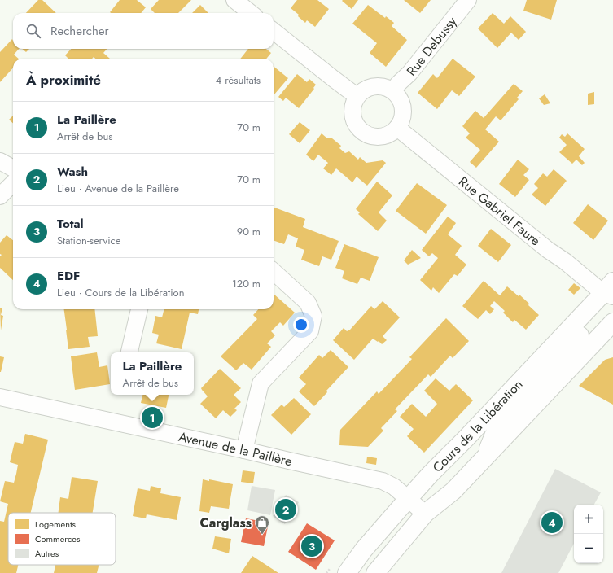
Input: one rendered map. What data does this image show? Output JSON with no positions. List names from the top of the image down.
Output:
{
  "streets": {
    "main road": ["Cours de la Libération"],
    "street": ["Rue Debussy", "Rue Gabriel Fauré", "Avenue de la Paillère"]
  },
  "crossings": [
    ["Rue Debussy", "Rue Gabriel Fauré"],
    ["Rue Gabriel Fauré", "Cours de la Libération"],
    ["Cours de la Libération", "Avenue de la Paillère"]
  ],
  "places": {
    "shop": ["Carglass"]
  },
  "legend": ["Logements", "Commerces", "Autres"],
  "page": {
    "search": "Rechercher",
    "heading": ["À proximité", "4 résultats"],
    "list": [
      {
        "mark": "1",
        "name": "La Paillère",
        "note": "Arrêt de bus",
        "value": "70 m"
      },
      {
        "mark": "2",
        "name": "Wash",
        "note": "Lieu · Avenue de la Paillère",
        "value": "70 m"
      },
      {
        "mark": "3",
        "name": "Total",
        "note": "Station-service",
        "value": "90 m"
      },
      {
        "mark": "4",
        "name": "EDF",
        "note": "Lieu · Cours de la Libération",
        "value": "120 m"
      }
    ],
    "popup": ["La Paillère", "Arrêt de bus"],
    "pins": [
      "1",
      "2",
      "4",
      "3"
    ],
    "map_buttons": ["+", "−"]
  }
}
